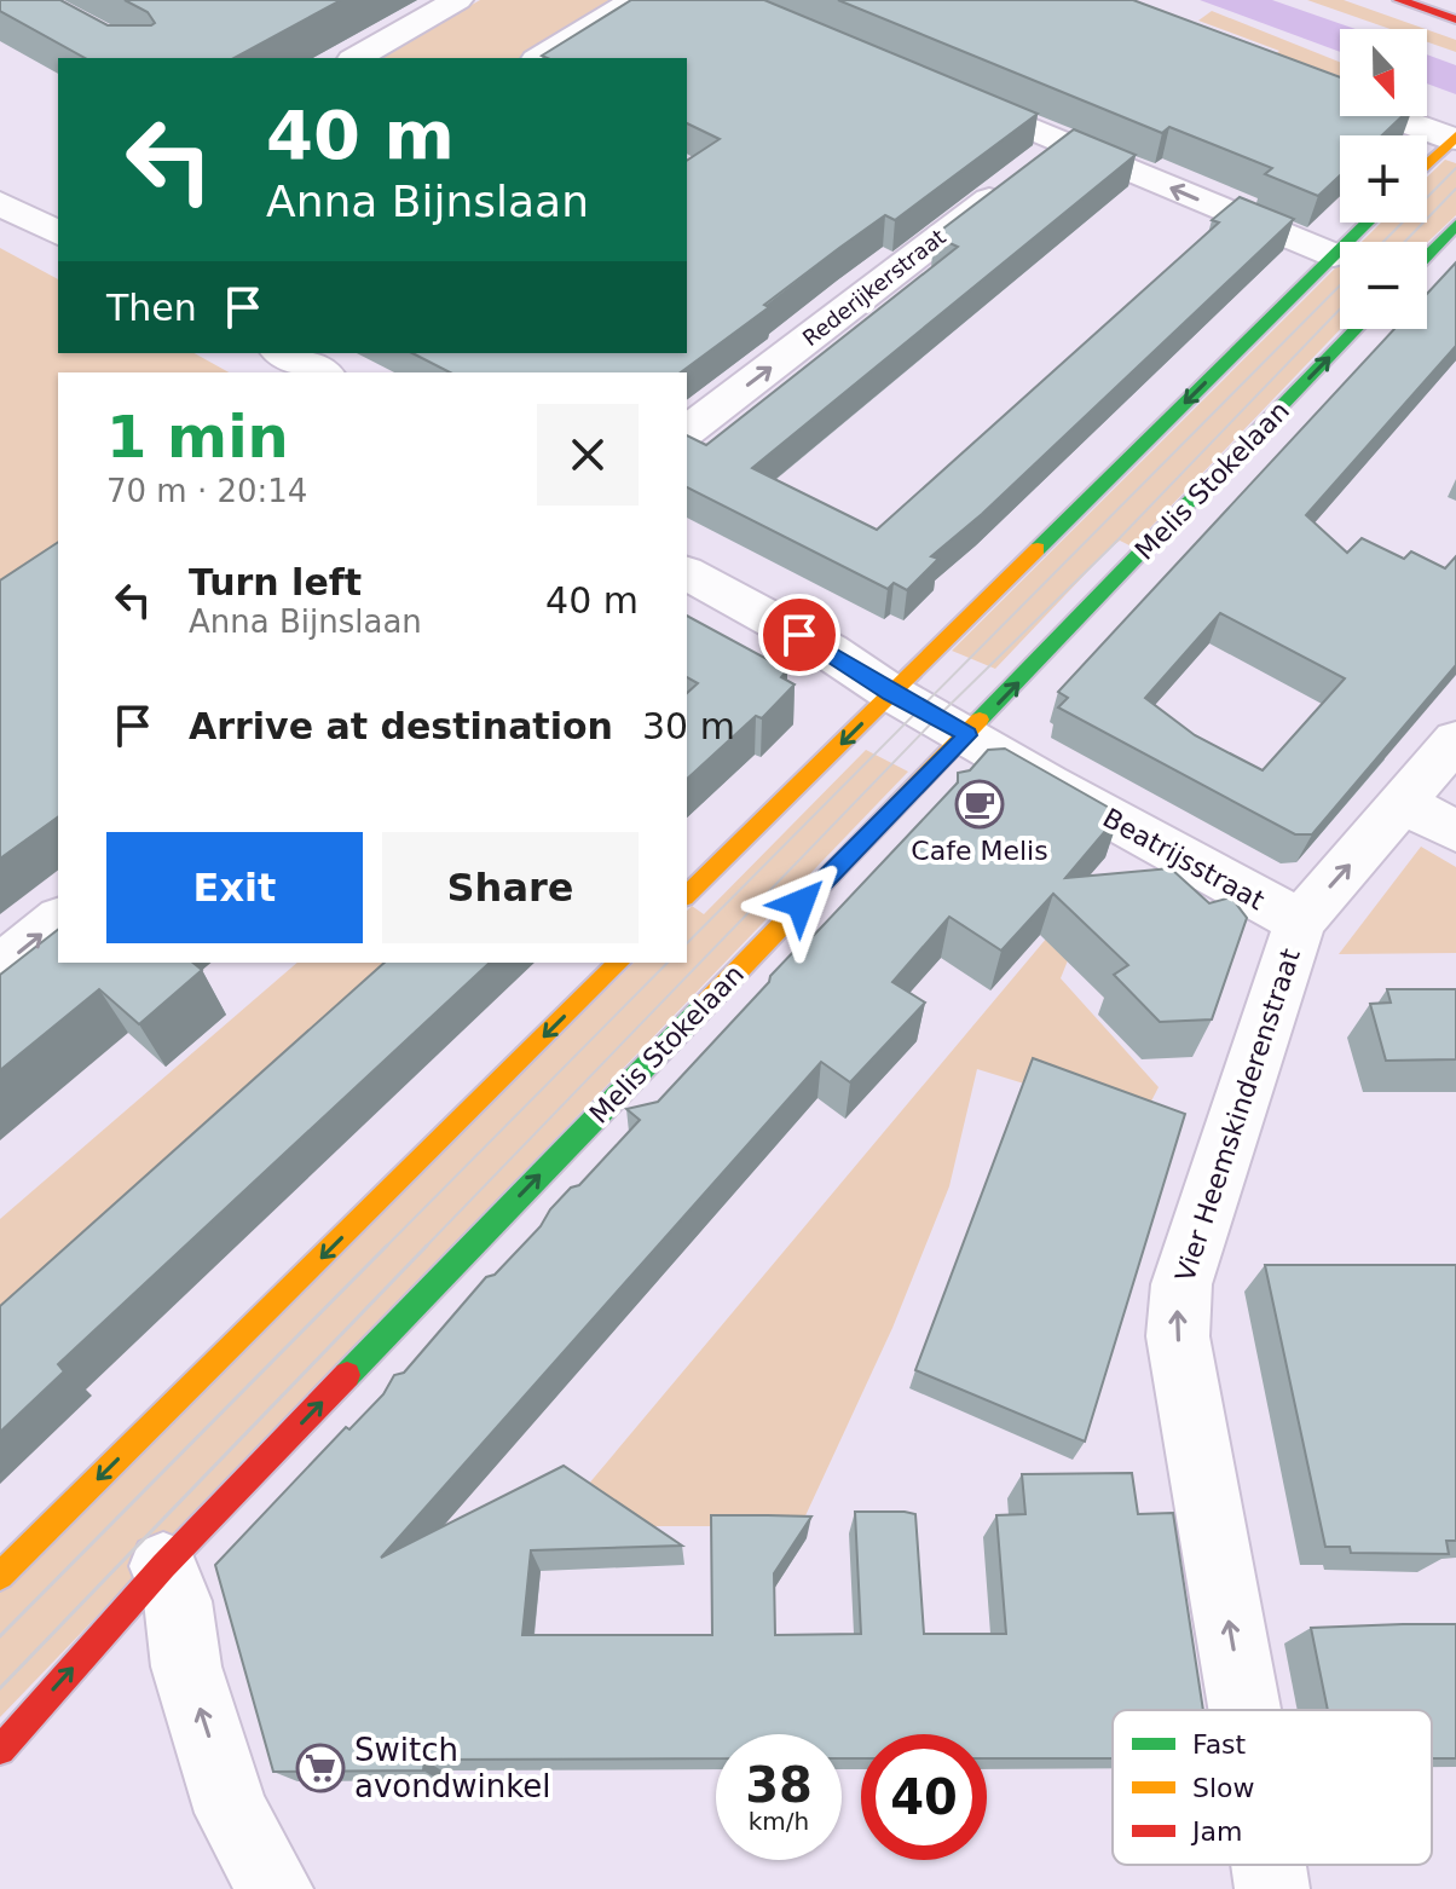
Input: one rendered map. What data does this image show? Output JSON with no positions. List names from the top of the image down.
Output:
{
  "streets": {
    "street": [
      "Rederijkerstraat",
      "Melis Stokelaan",
      "Beatrijsstraat",
      "Vier Heemskinderenstraat"
    ]
  },
  "crossings": [
    ["Melis Stokelaan", "Beatrijsstraat"],
    ["Beatrijsstraat", "Vier Heemskinderenstraat"]
  ],
  "one_way": ["Vier Heemskinderenstraat"],
  "places": {
    "cafe": ["Cafe Melis"],
    "supermarket": ["Switch avondwinkel"]
  },
  "legend": ["Fast", "Slow", "Jam"],
  "north": "bottom",
  "page": {
    "map_buttons": ["+", "−"],
    "turn": ["40 m", "Anna Bijnslaan"],
    "then": "Then",
    "heading": ["1 min", "70 m · 20:14"],
    "list": [
      {
        "name": "Turn left",
        "note": "Anna Bijnslaan",
        "value": "40 m"
      },
      {
        "name": "Arrive at destination",
        "value": "30 m"
      }
    ],
    "buttons": ["Exit", "Share"],
    "speed": "38 km/h",
    "limit": "40"
  }
}
